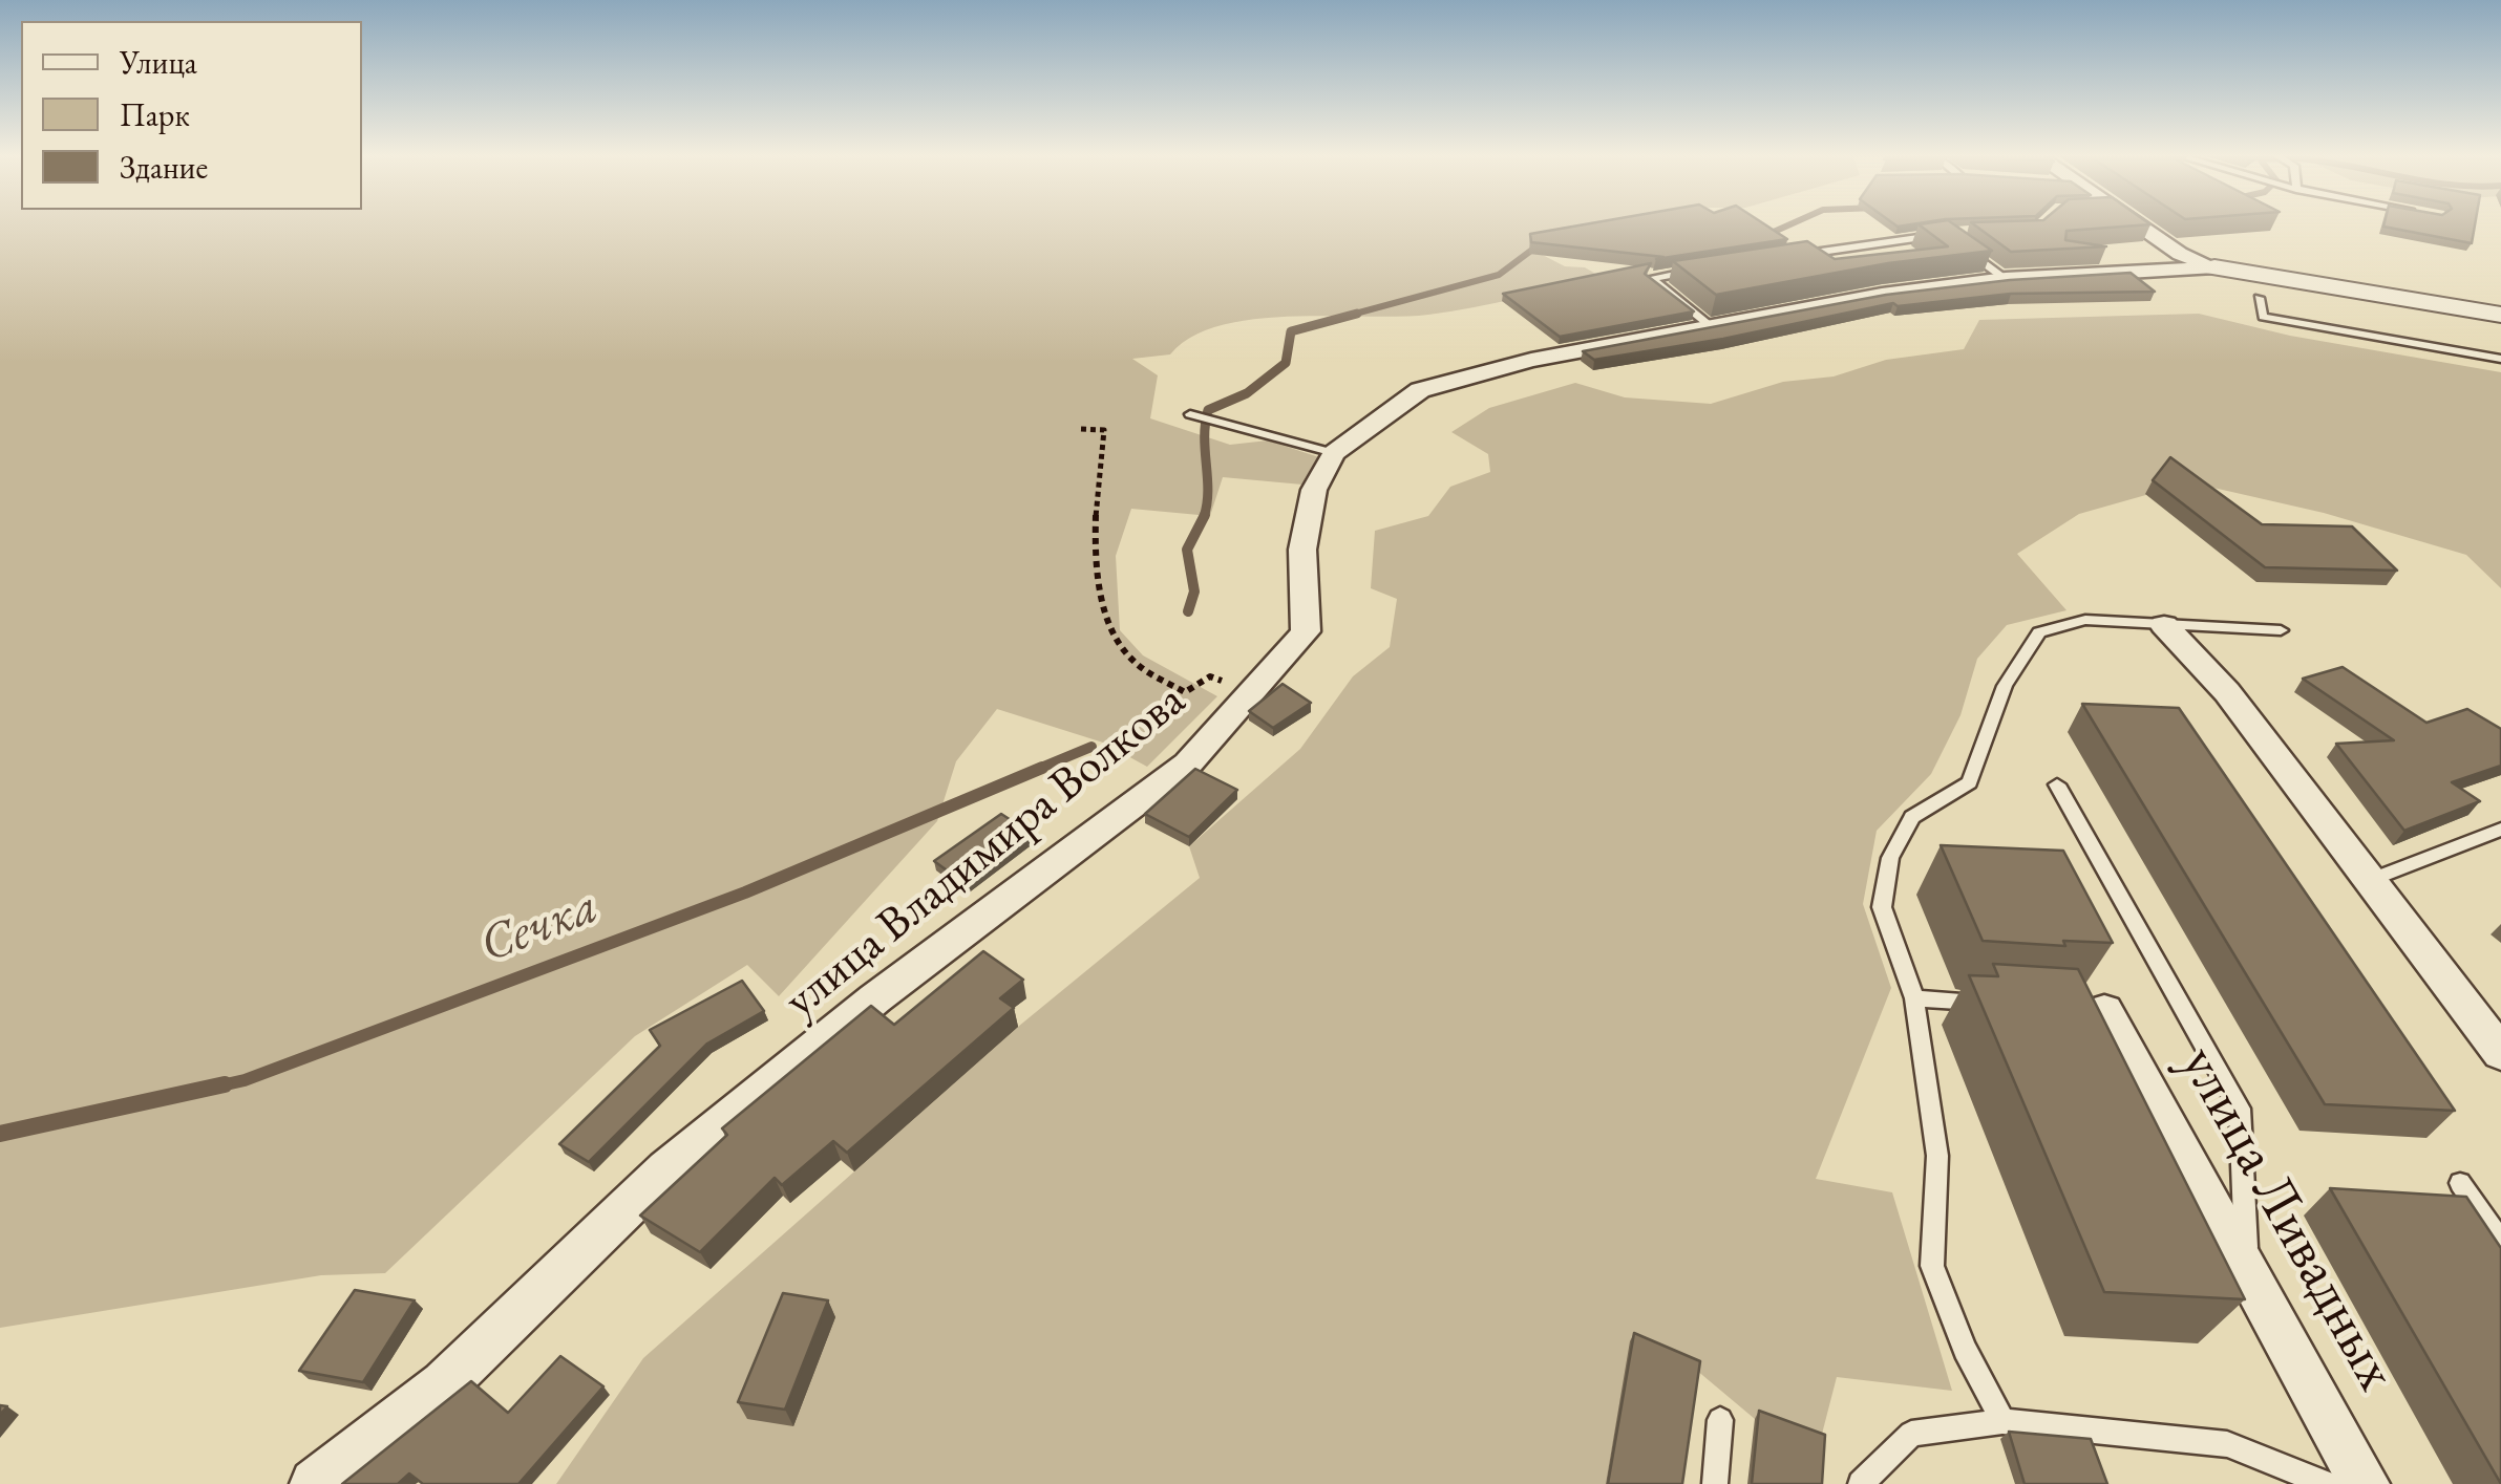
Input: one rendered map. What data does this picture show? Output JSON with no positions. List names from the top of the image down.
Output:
{
  "streets": {
    "street": ["улица Владимира Волкова", "улица Ливадных"]
  },
  "water": ["Сечка"],
  "legend": ["Улица", "Парк", "Здание"]
}
